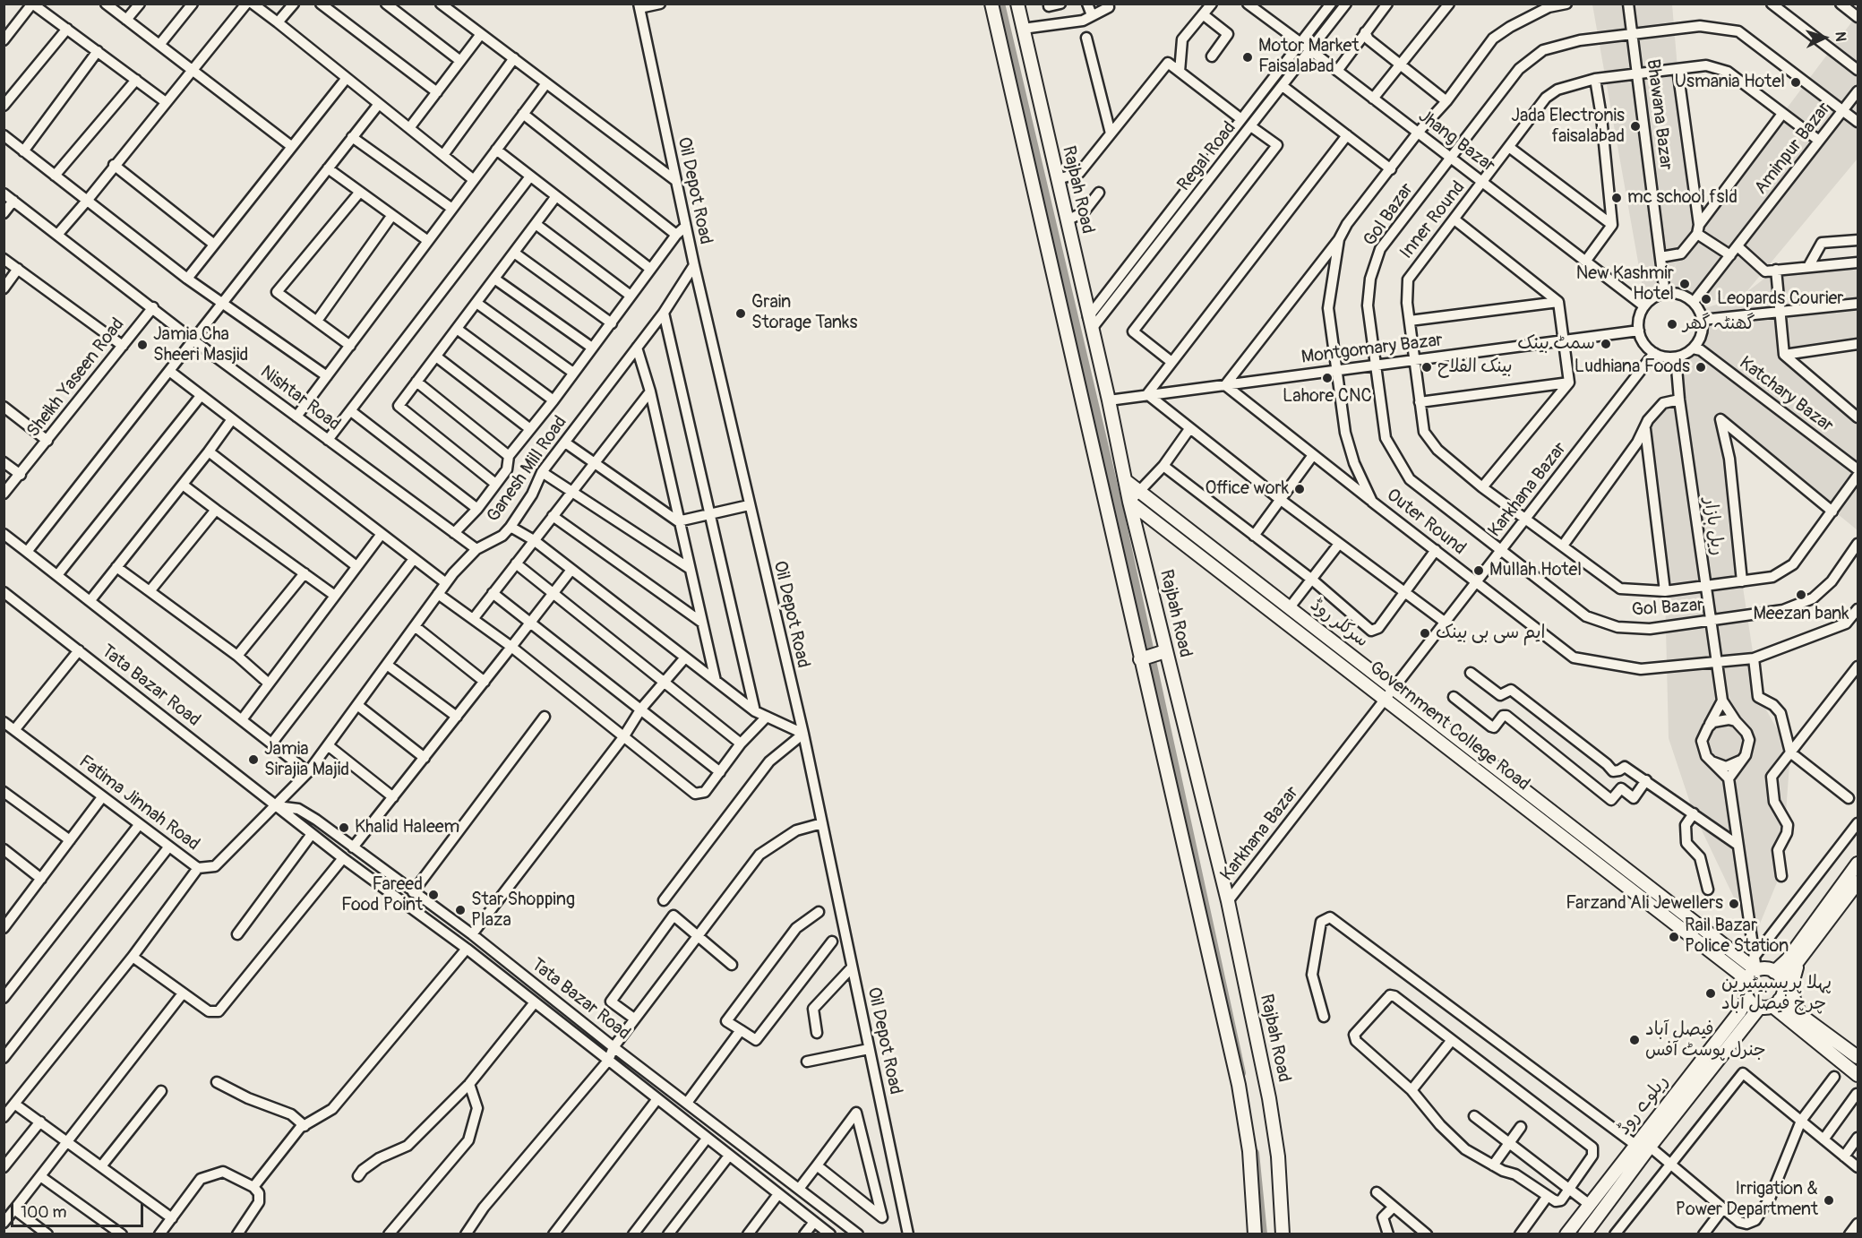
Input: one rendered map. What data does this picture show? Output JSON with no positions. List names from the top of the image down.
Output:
{
  "streets": {
    "main road": [
      "Rajbah Road",
      "سرکلر روڈ",
      "Government College Road",
      "ریلوے روڈ"
    ],
    "street": [
      "Bhawana Bazar",
      "Jhang Bazar",
      "Aminpur Bazar",
      "Regal Road",
      "Oil Depot Road",
      "Gol Bazar",
      "Inner Round",
      "Montgomary Bazar",
      "Sheikh Yaseen Road",
      "Katchary Bazar",
      "Nishtar Road",
      "Ganesh Mill Road",
      "Karkhana Bazar",
      "Outer Round",
      "ریل بازار",
      "Tata Bazar Road",
      "Fatima Jinnah Road"
    ]
  },
  "crossings": [
    ["Bhawana Bazar", "Jhang Bazar"],
    ["Bhawana Bazar", "Aminpur Bazar"],
    ["Bhawana Bazar", "Gol Bazar"],
    ["Bhawana Bazar", "Inner Round"],
    ["Bhawana Bazar", "Montgomary Bazar"],
    ["Bhawana Bazar", "Katchary Bazar"],
    ["Bhawana Bazar", "Karkhana Bazar"],
    ["Bhawana Bazar", "ریل بازار"],
    ["Jhang Bazar", "Aminpur Bazar"],
    ["Jhang Bazar", "Regal Road"],
    ["Jhang Bazar", "Gol Bazar"],
    ["Jhang Bazar", "Inner Round"],
    ["Jhang Bazar", "Montgomary Bazar"],
    ["Jhang Bazar", "Katchary Bazar"],
    ["Jhang Bazar", "Karkhana Bazar"],
    ["Jhang Bazar", "Outer Round"],
    ["Jhang Bazar", "ریل بازار"],
    ["Aminpur Bazar", "Gol Bazar"],
    ["Aminpur Bazar", "Inner Round"],
    ["Aminpur Bazar", "Montgomary Bazar"],
    ["Aminpur Bazar", "Katchary Bazar"],
    ["Aminpur Bazar", "Karkhana Bazar"],
    ["Aminpur Bazar", "ریل بازار"],
    ["Regal Road", "Rajbah Road"],
    ["Rajbah Road", "Montgomary Bazar"],
    ["Rajbah Road", "Karkhana Bazar"],
    ["Rajbah Road", "سرکلر روڈ"],
    ["Rajbah Road", "Government College Road"],
    ["Oil Depot Road", "Ganesh Mill Road"],
    ["Gol Bazar", "Montgomary Bazar"],
    ["Gol Bazar", "Karkhana Bazar"],
    ["Gol Bazar", "ریل بازار"],
    ["Inner Round", "Montgomary Bazar"],
    ["Inner Round", "Karkhana Bazar"],
    ["Inner Round", "ریل بازار"],
    ["Montgomary Bazar", "Katchary Bazar"],
    ["Montgomary Bazar", "Karkhana Bazar"],
    ["Montgomary Bazar", "Outer Round"],
    ["Montgomary Bazar", "ریل بازار"],
    ["Sheikh Yaseen Road", "Nishtar Road"],
    ["Katchary Bazar", "Karkhana Bazar"],
    ["Katchary Bazar", "ریل بازار"],
    ["Nishtar Road", "Ganesh Mill Road"],
    ["Ganesh Mill Road", "Tata Bazar Road"],
    ["Ganesh Mill Road", "Fatima Jinnah Road"],
    ["Karkhana Bazar", "Outer Round"],
    ["Karkhana Bazar", "ریل بازار"],
    ["Karkhana Bazar", "سرکلر روڈ"],
    ["Karkhana Bazar", "Government College Road"],
    ["Outer Round", "ریل بازار"],
    ["Tata Bazar Road", "Fatima Jinnah Road"],
    ["Government College Road", "ریلوے روڈ"]
  ],
  "places": [
    "Motor Market Faisalabad",
    "Usmania Hotel",
    "Jada Electronis faisalabad",
    "mc school fsld",
    "New Kashmir Hotel",
    "Leopards Courier",
    "Grain Storage Tanks",
    "گھنٹہ گھر",
    "سمٹ بینک",
    "Jamia Cha Sheeri Masjid",
    "بینک الفلاح",
    "Ludhiana Foods",
    "Lahore CNC",
    "Office work",
    "Mullah Hotel",
    "Meezan bank",
    "ایم سی بی بینک",
    "Jamia Sirajia Majid",
    "Khalid Haleem",
    "Fareed Food Point",
    "Farzand Ali Jewellers",
    "Star Shopping Plaza",
    "Rail Bazar Police Station",
    "پہلا پریسبیٹیرین چرچ فیصل آباد",
    "فیصل آباد جنرل پوسٹ آفس",
    "Irrigation & Power Department"
  ],
  "scale_bar": "100 m",
  "north": "right"
}
